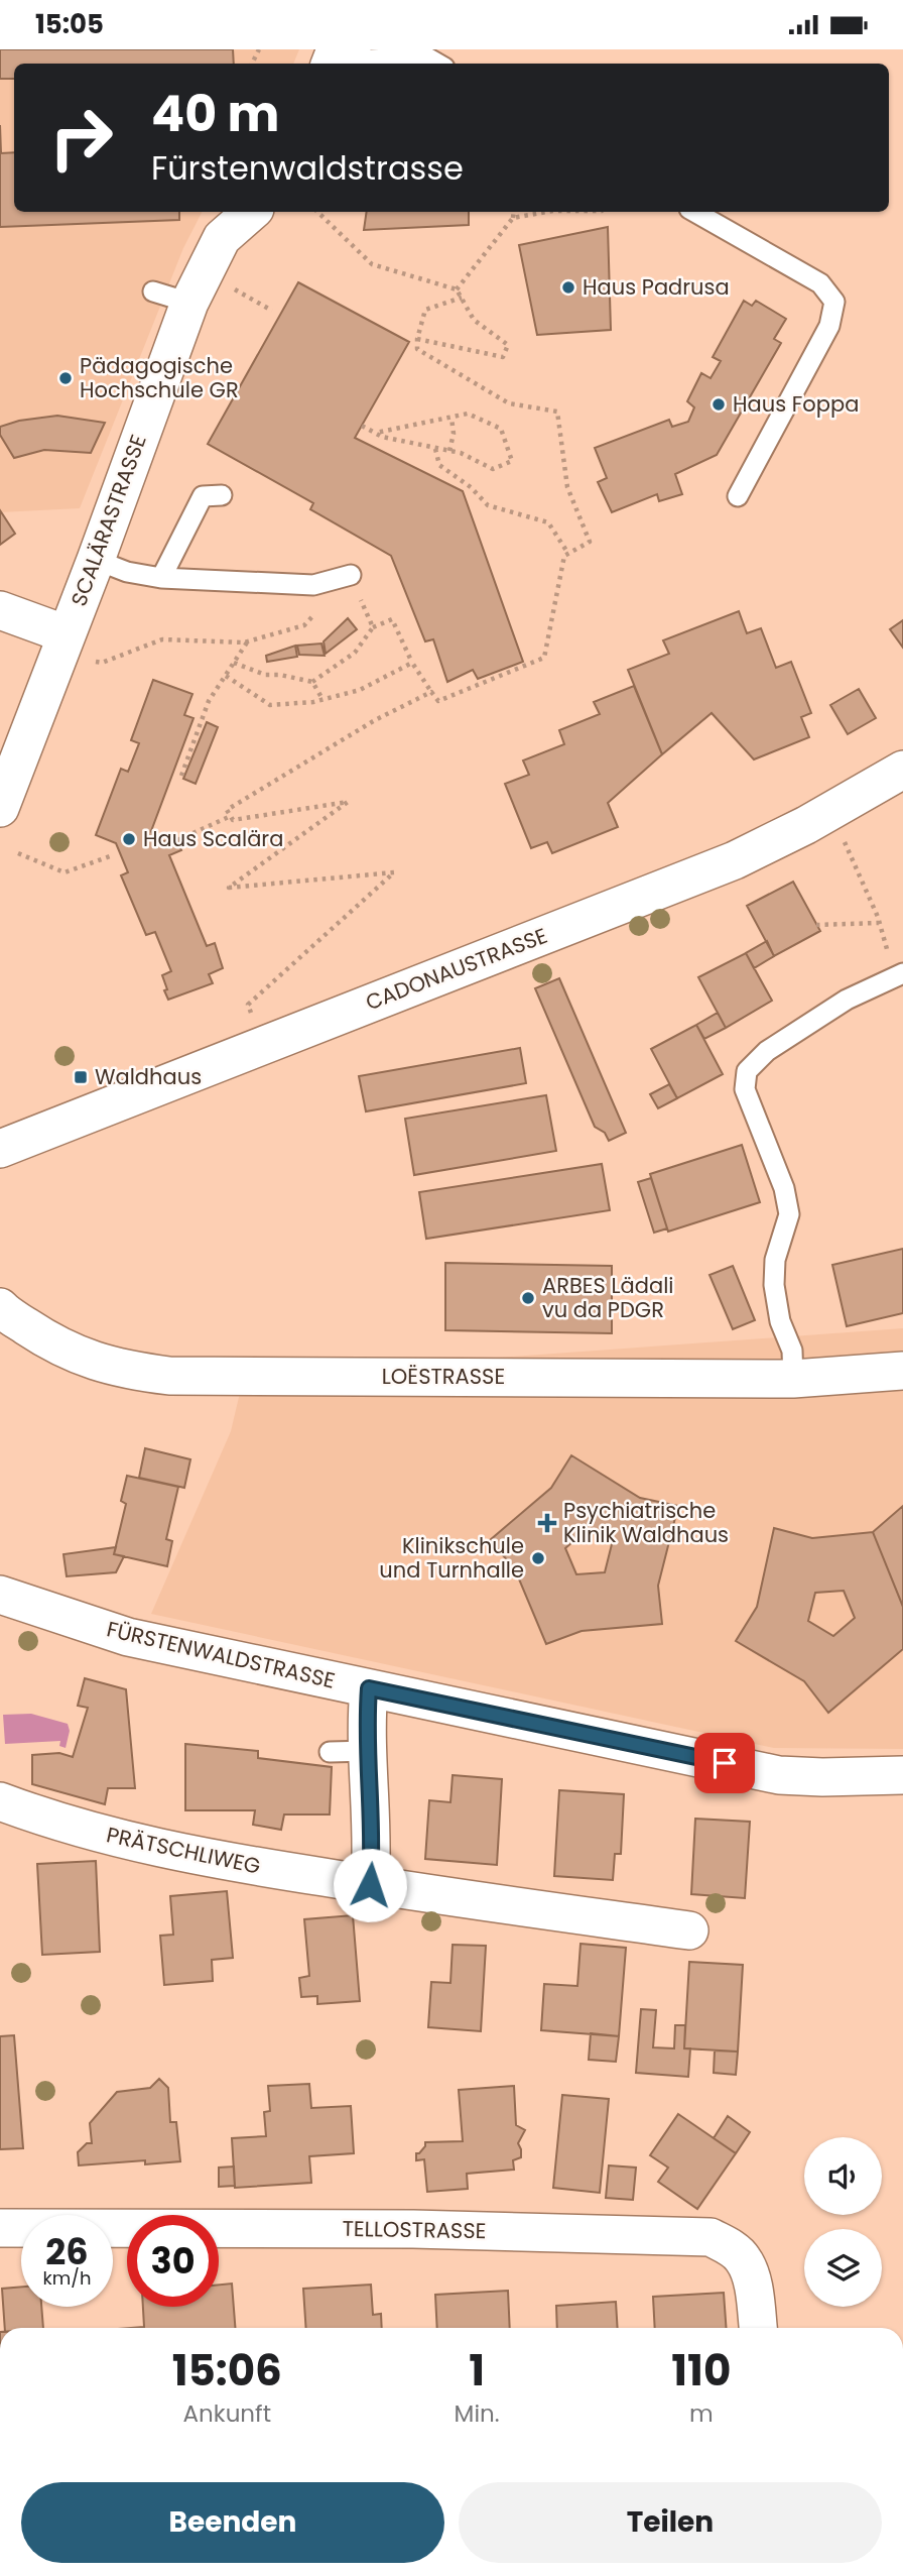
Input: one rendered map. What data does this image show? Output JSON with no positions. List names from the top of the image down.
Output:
{
  "streets": {
    "street": [
      "SCALÄRASTRASSE",
      "CADONAUSTRASSE",
      "LOËSTRASSE",
      "FÜRSTENWALDSTRASSE",
      "PRÄTSCHLIWEG",
      "TELLOSTRASSE"
    ]
  },
  "places": {
    "other": [
      "Haus Padrusa",
      "Pädagogische Hochschule GR",
      "Haus Foppa",
      "Haus Scalära",
      "ARBES Lädali vu da PDGR",
      "Klinikschule und Turnhalle"
    ],
    "transit": ["Waldhaus"],
    "health": ["Psychiatrische Klinik Waldhaus"]
  },
  "page": {
    "status": "15:05",
    "turn": ["40 m", "Fürstenwaldstrasse"],
    "speed": "26 km/h",
    "limit": "30",
    "eta": [
      "15:06",
      "Ankunft",
      "1",
      "Min.",
      "110",
      "m"
    ],
    "buttons": ["Beenden", "Teilen"]
  }
}
